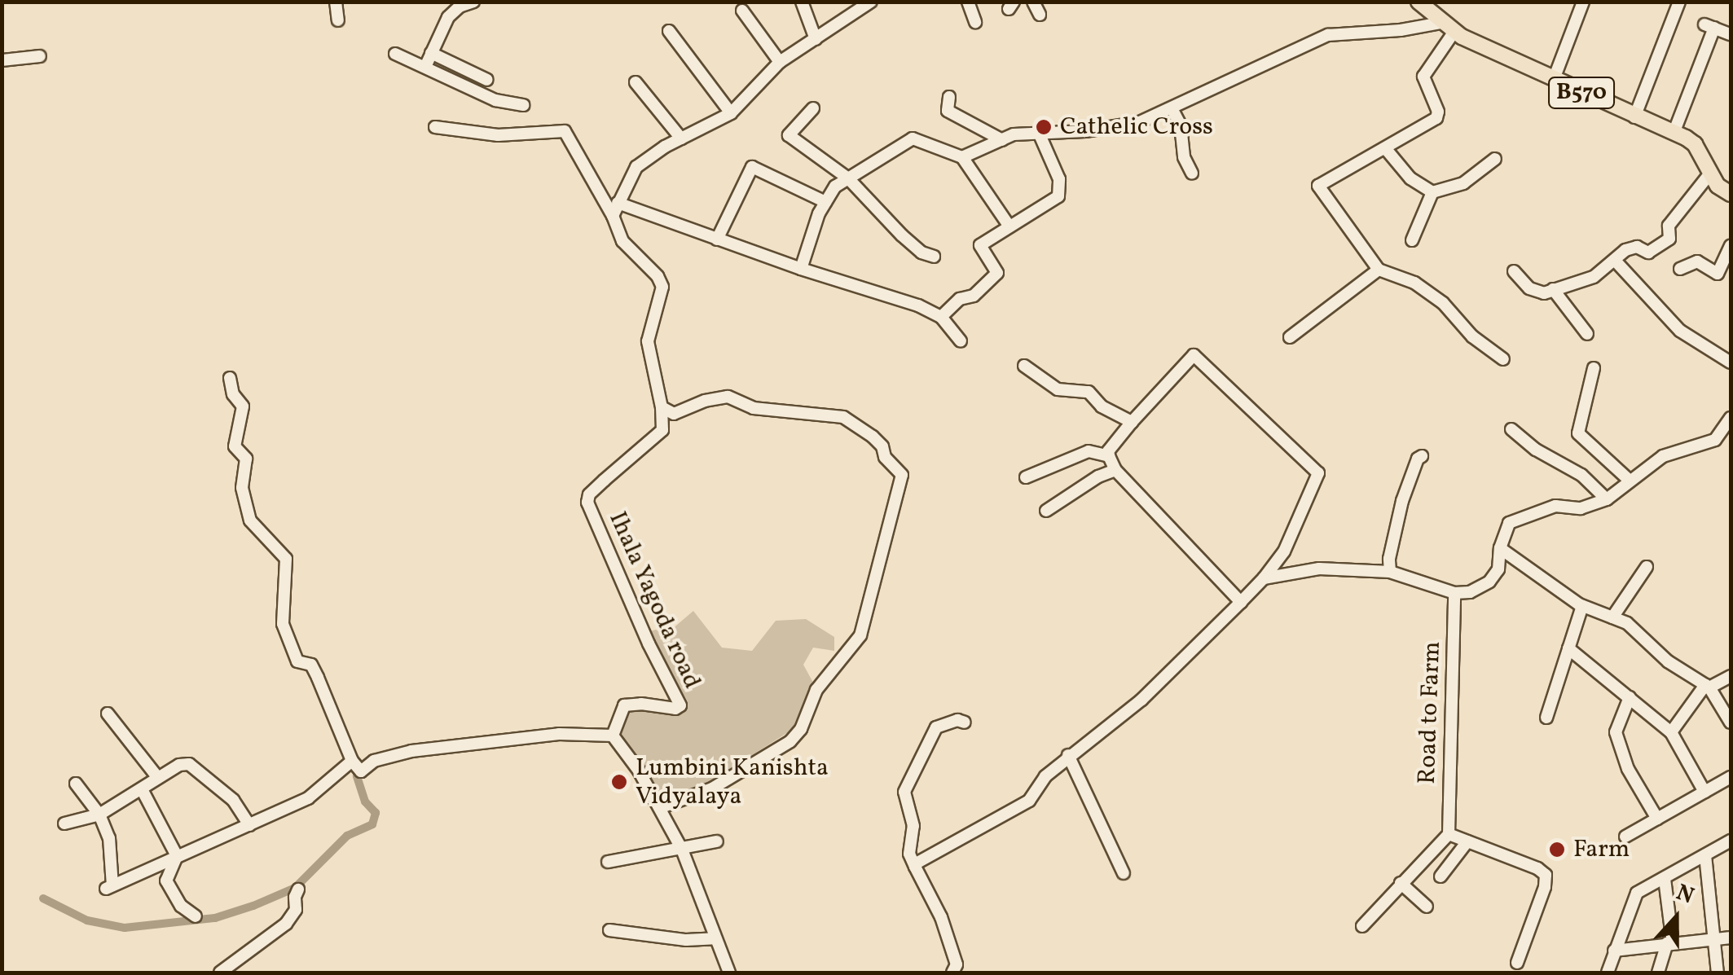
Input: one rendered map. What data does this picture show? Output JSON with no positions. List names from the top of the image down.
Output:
{
  "streets": {
    "main road": ["B570"],
    "street": ["Ihala Yagoda road", "Road to Farm"]
  },
  "places": ["Cathelic Cross", "Lumbini Kanishta Vidyalaya", "Farm"],
  "north": "top"
}
